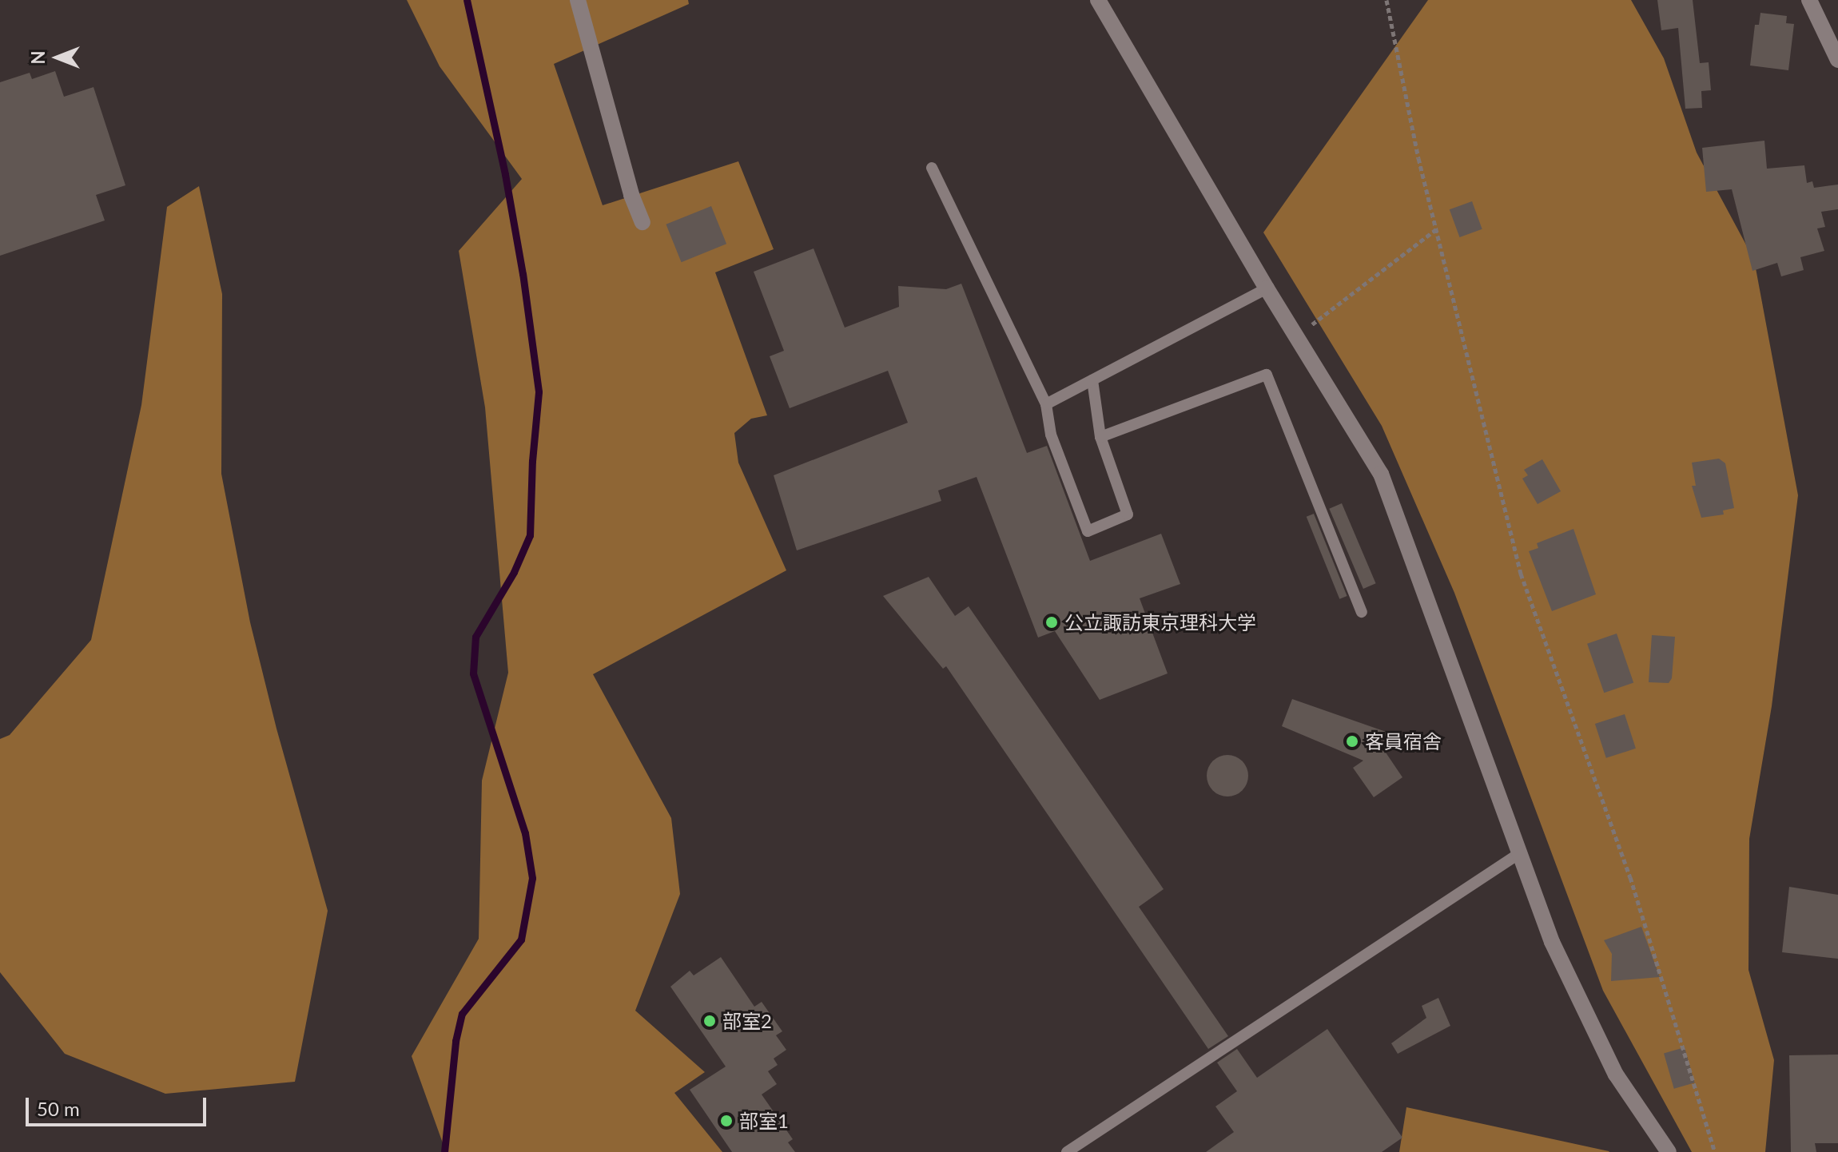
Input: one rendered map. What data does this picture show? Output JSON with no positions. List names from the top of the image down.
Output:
{
  "places": [
    "公立諏訪東京理科大学",
    "客員宿舎",
    "部室2",
    "部室1"
  ],
  "scale_bar": "50 m",
  "north": "left"
}
